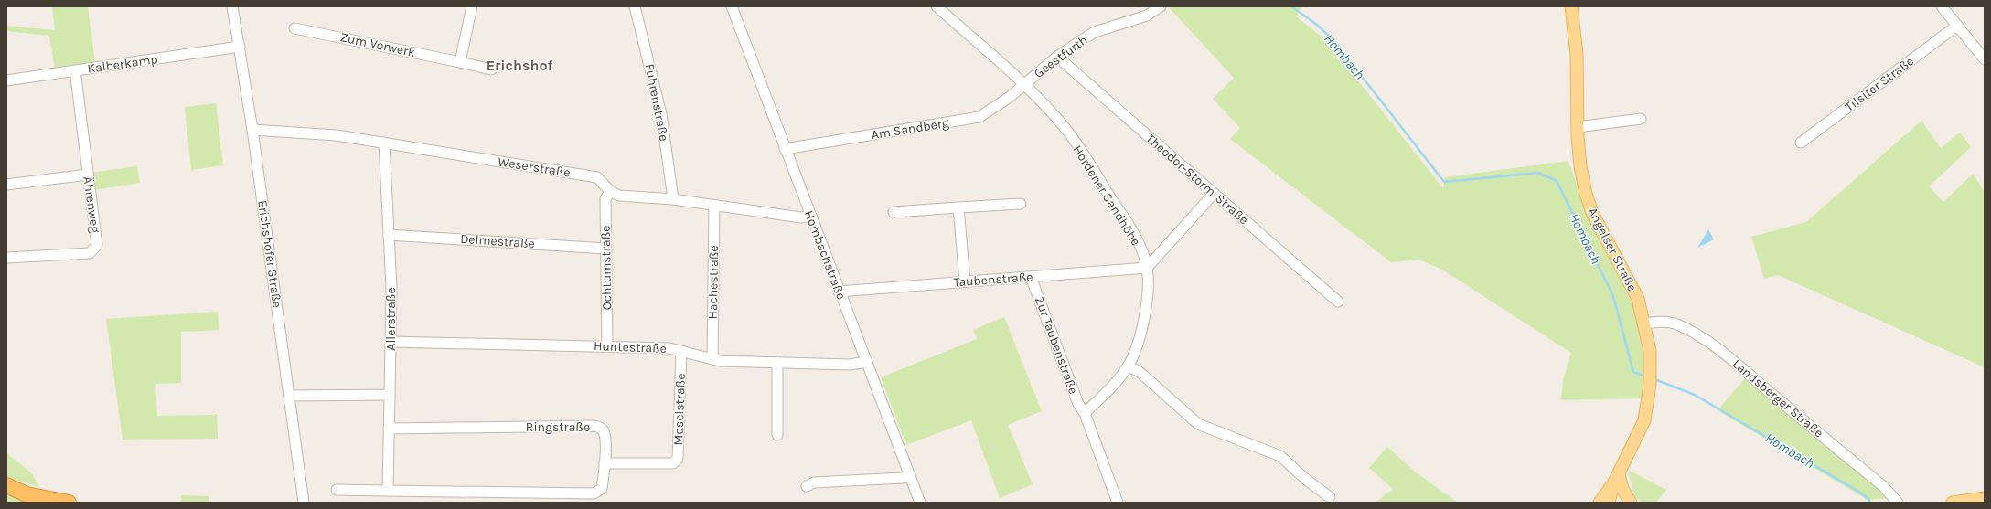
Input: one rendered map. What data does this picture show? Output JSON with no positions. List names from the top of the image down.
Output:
{
  "streets": {
    "main road": ["Angelser Straße"],
    "street": [
      "Zum Vorwerk",
      "Geestfurth",
      "Kalberkamp",
      "Tilsiter Straße",
      "Fuhrenstraße",
      "Am Sandberg",
      "Weserstraße",
      "Theodor-Storm-Straße",
      "Hördener Sandhöhe",
      "Ährenweg",
      "Delmestraße",
      "Erichshofer Straße",
      "Hombachstraße",
      "Ochtumstraße",
      "Taubenstraße",
      "Hachestraße",
      "Allerstraße",
      "Zur Taubenstraße",
      "Huntestraße",
      "Landsberger Straße",
      "Moselstraße",
      "Ringstraße"
    ]
  },
  "crossings": [
    ["Geestfurth", "Am Sandberg"],
    ["Geestfurth", "Theodor-Storm-Straße"],
    ["Geestfurth", "Hördener Sandhöhe"],
    ["Kalberkamp", "Ährenweg"],
    ["Kalberkamp", "Erichshofer Straße"],
    ["Am Sandberg", "Hördener Sandhöhe"],
    ["Am Sandberg", "Hombachstraße"],
    ["Weserstraße", "Erichshofer Straße"],
    ["Weserstraße", "Ochtumstraße"],
    ["Weserstraße", "Allerstraße"],
    ["Hördener Sandhöhe", "Taubenstraße"],
    ["Hördener Sandhöhe", "Zur Taubenstraße"],
    ["Delmestraße", "Ochtumstraße"],
    ["Delmestraße", "Allerstraße"],
    ["Angelser Straße", "Landsberger Straße"],
    ["Hombachstraße", "Taubenstraße"],
    ["Hombachstraße", "Huntestraße"],
    ["Ochtumstraße", "Huntestraße"],
    ["Taubenstraße", "Zur Taubenstraße"],
    ["Hachestraße", "Huntestraße"],
    ["Allerstraße", "Huntestraße"],
    ["Huntestraße", "Moselstraße"],
    ["Moselstraße", "Ringstraße"]
  ],
  "districts": ["Erichshof"],
  "water": ["Hombach"]
}
